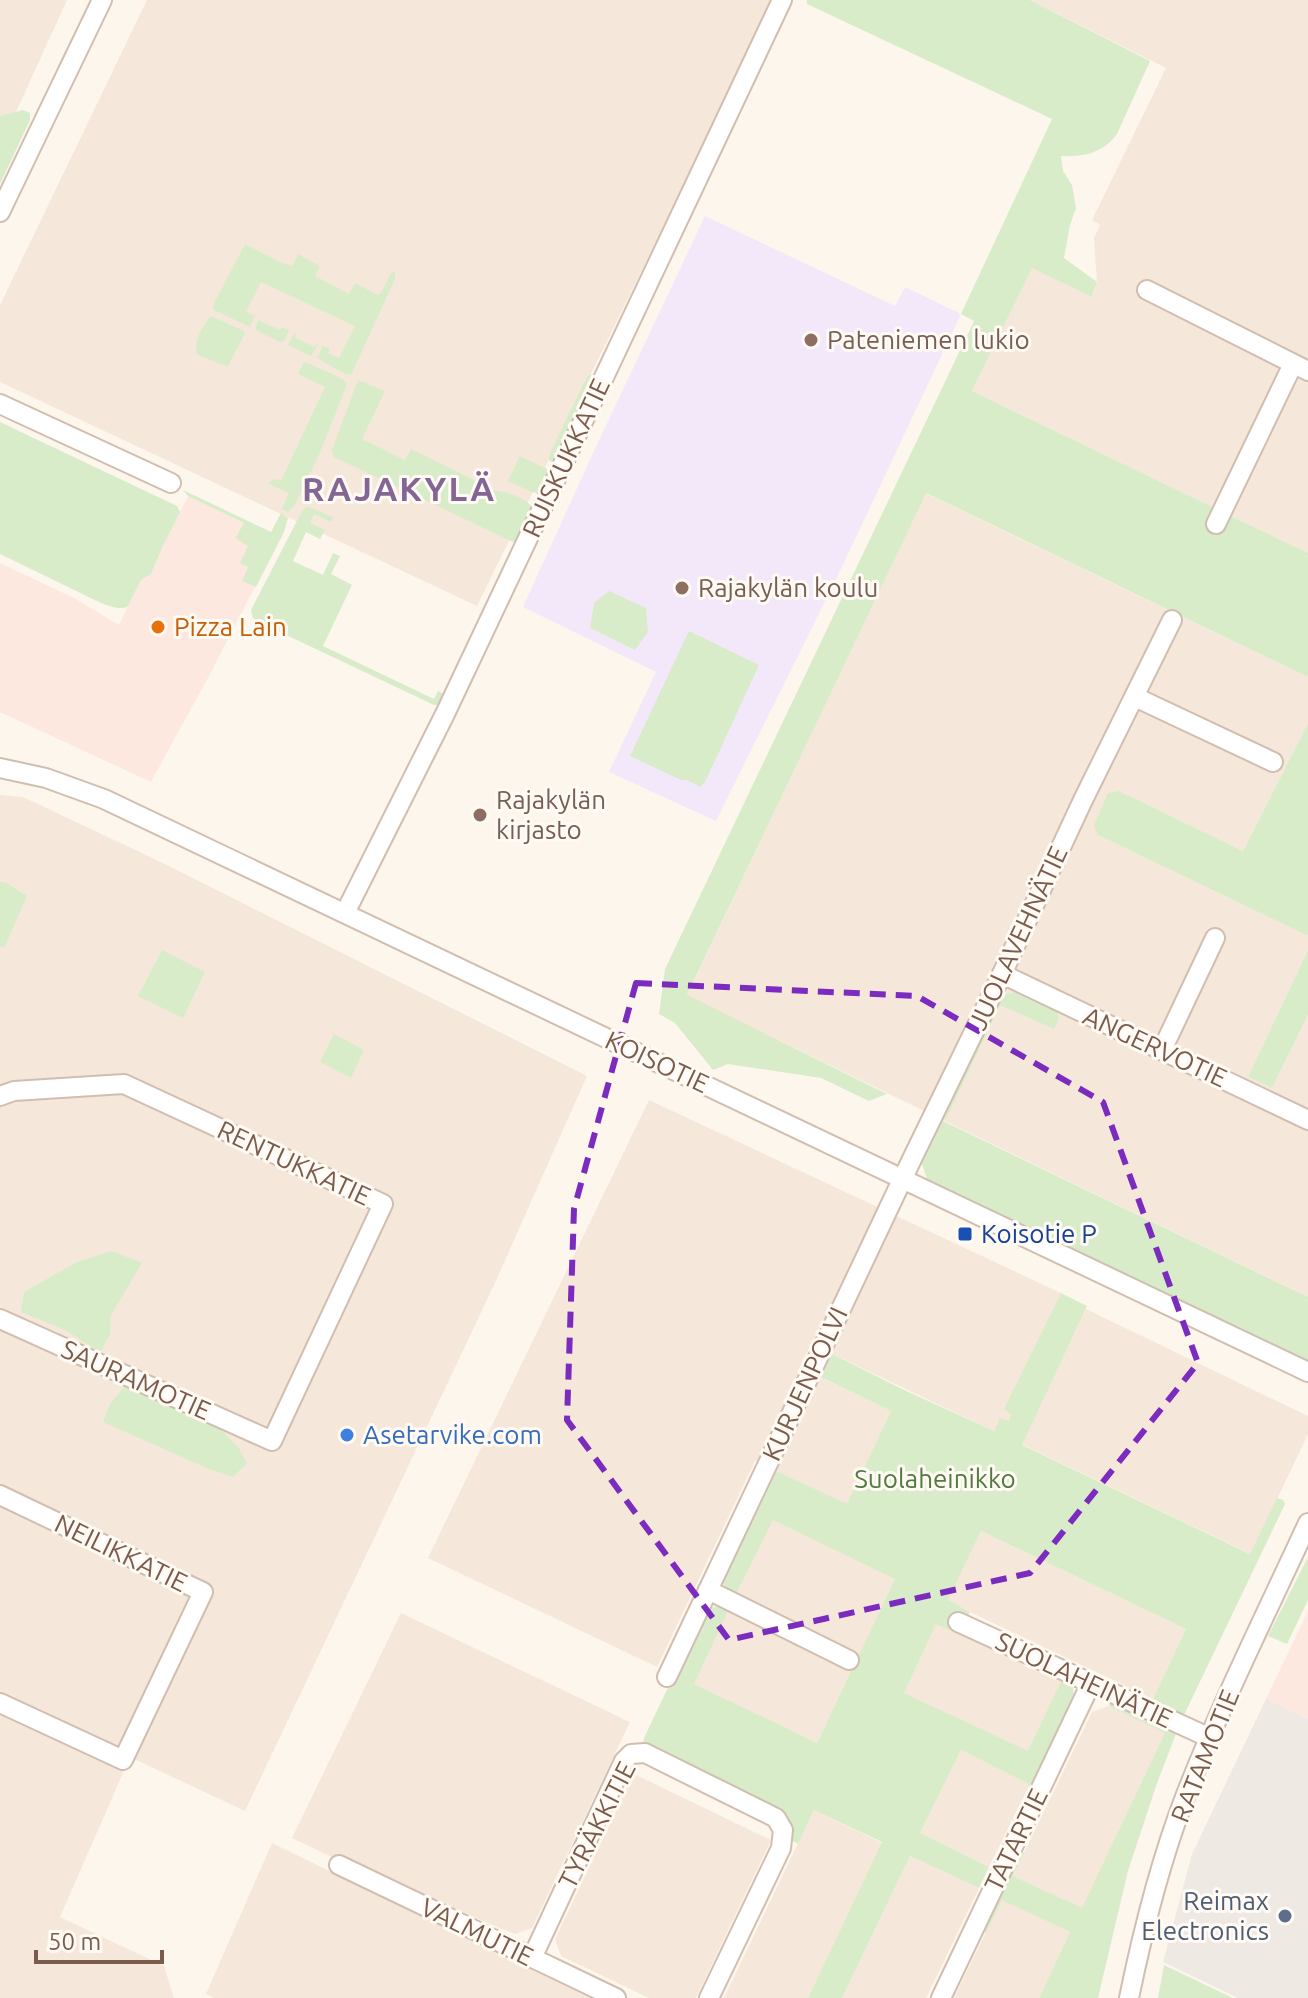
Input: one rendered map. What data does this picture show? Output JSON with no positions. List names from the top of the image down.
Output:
{
  "streets": {
    "street": [
      "RUISKUKKATIE",
      "JUOLAVEHNÄTIE",
      "ANGERVOTIE",
      "KOISOTIE",
      "RENTUKKATIE",
      "SAURAMOTIE",
      "KURJENPOLVI",
      "NEILIKKATIE",
      "SUOLAHEINÄTIE",
      "RATAMOTIE",
      "TYRÄKKITIE",
      "TATARTIE",
      "VALMUTIE"
    ]
  },
  "crossings": [
    ["RUISKUKKATIE", "KOISOTIE"],
    ["JUOLAVEHNÄTIE", "ANGERVOTIE"],
    ["JUOLAVEHNÄTIE", "KOISOTIE"],
    ["JUOLAVEHNÄTIE", "KURJENPOLVI"],
    ["KOISOTIE", "KURJENPOLVI"],
    ["RENTUKKATIE", "SAURAMOTIE"],
    ["SUOLAHEINÄTIE", "RATAMOTIE"],
    ["SUOLAHEINÄTIE", "TATARTIE"],
    ["TYRÄKKITIE", "VALMUTIE"]
  ],
  "districts": ["RAJAKYLÄ"],
  "parks": ["Suolaheinikko"],
  "places": {
    "other": [
      "Pateniemen lukio",
      "Rajakylän koulu",
      "Pizza Lain",
      "Rajakylän kirjasto",
      "Asetarvike.com",
      "Reimax Electronics"
    ],
    "transit": ["Koisotie P"]
  },
  "scale_bar": "50 m"
}
